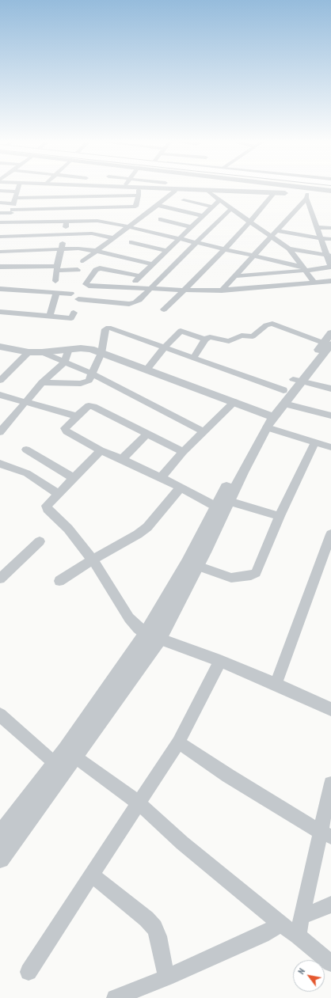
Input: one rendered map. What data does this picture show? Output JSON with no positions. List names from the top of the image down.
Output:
{
  "north": "top left"
}
